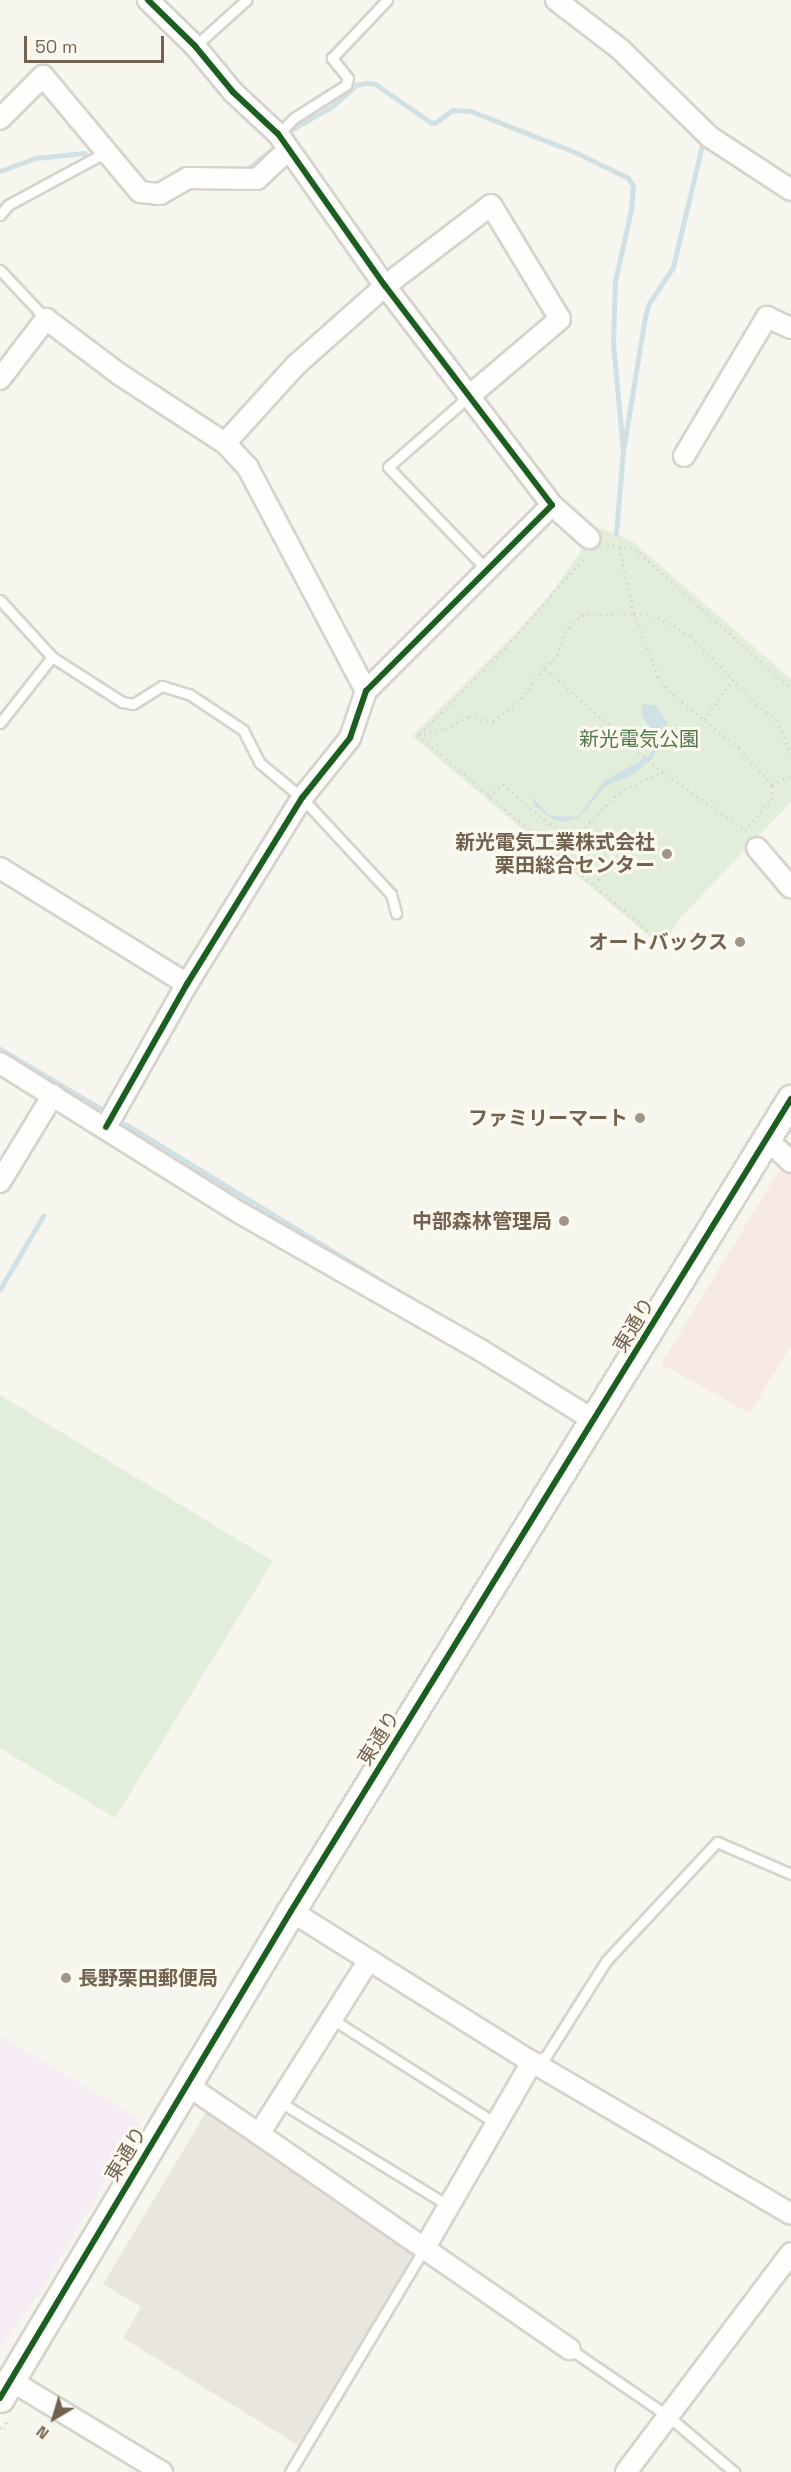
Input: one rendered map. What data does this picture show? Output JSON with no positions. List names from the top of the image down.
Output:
{
  "streets": {
    "street": ["東通り"]
  },
  "parks": ["新光電気公園"],
  "places": [
    "新光電気工業株式会社 栗田総合センター",
    "オートバックス",
    "ファミリーマート",
    "中部森林管理局",
    "長野栗田郵便局"
  ],
  "scale_bar": "50 m",
  "north": "bottom left"
}
